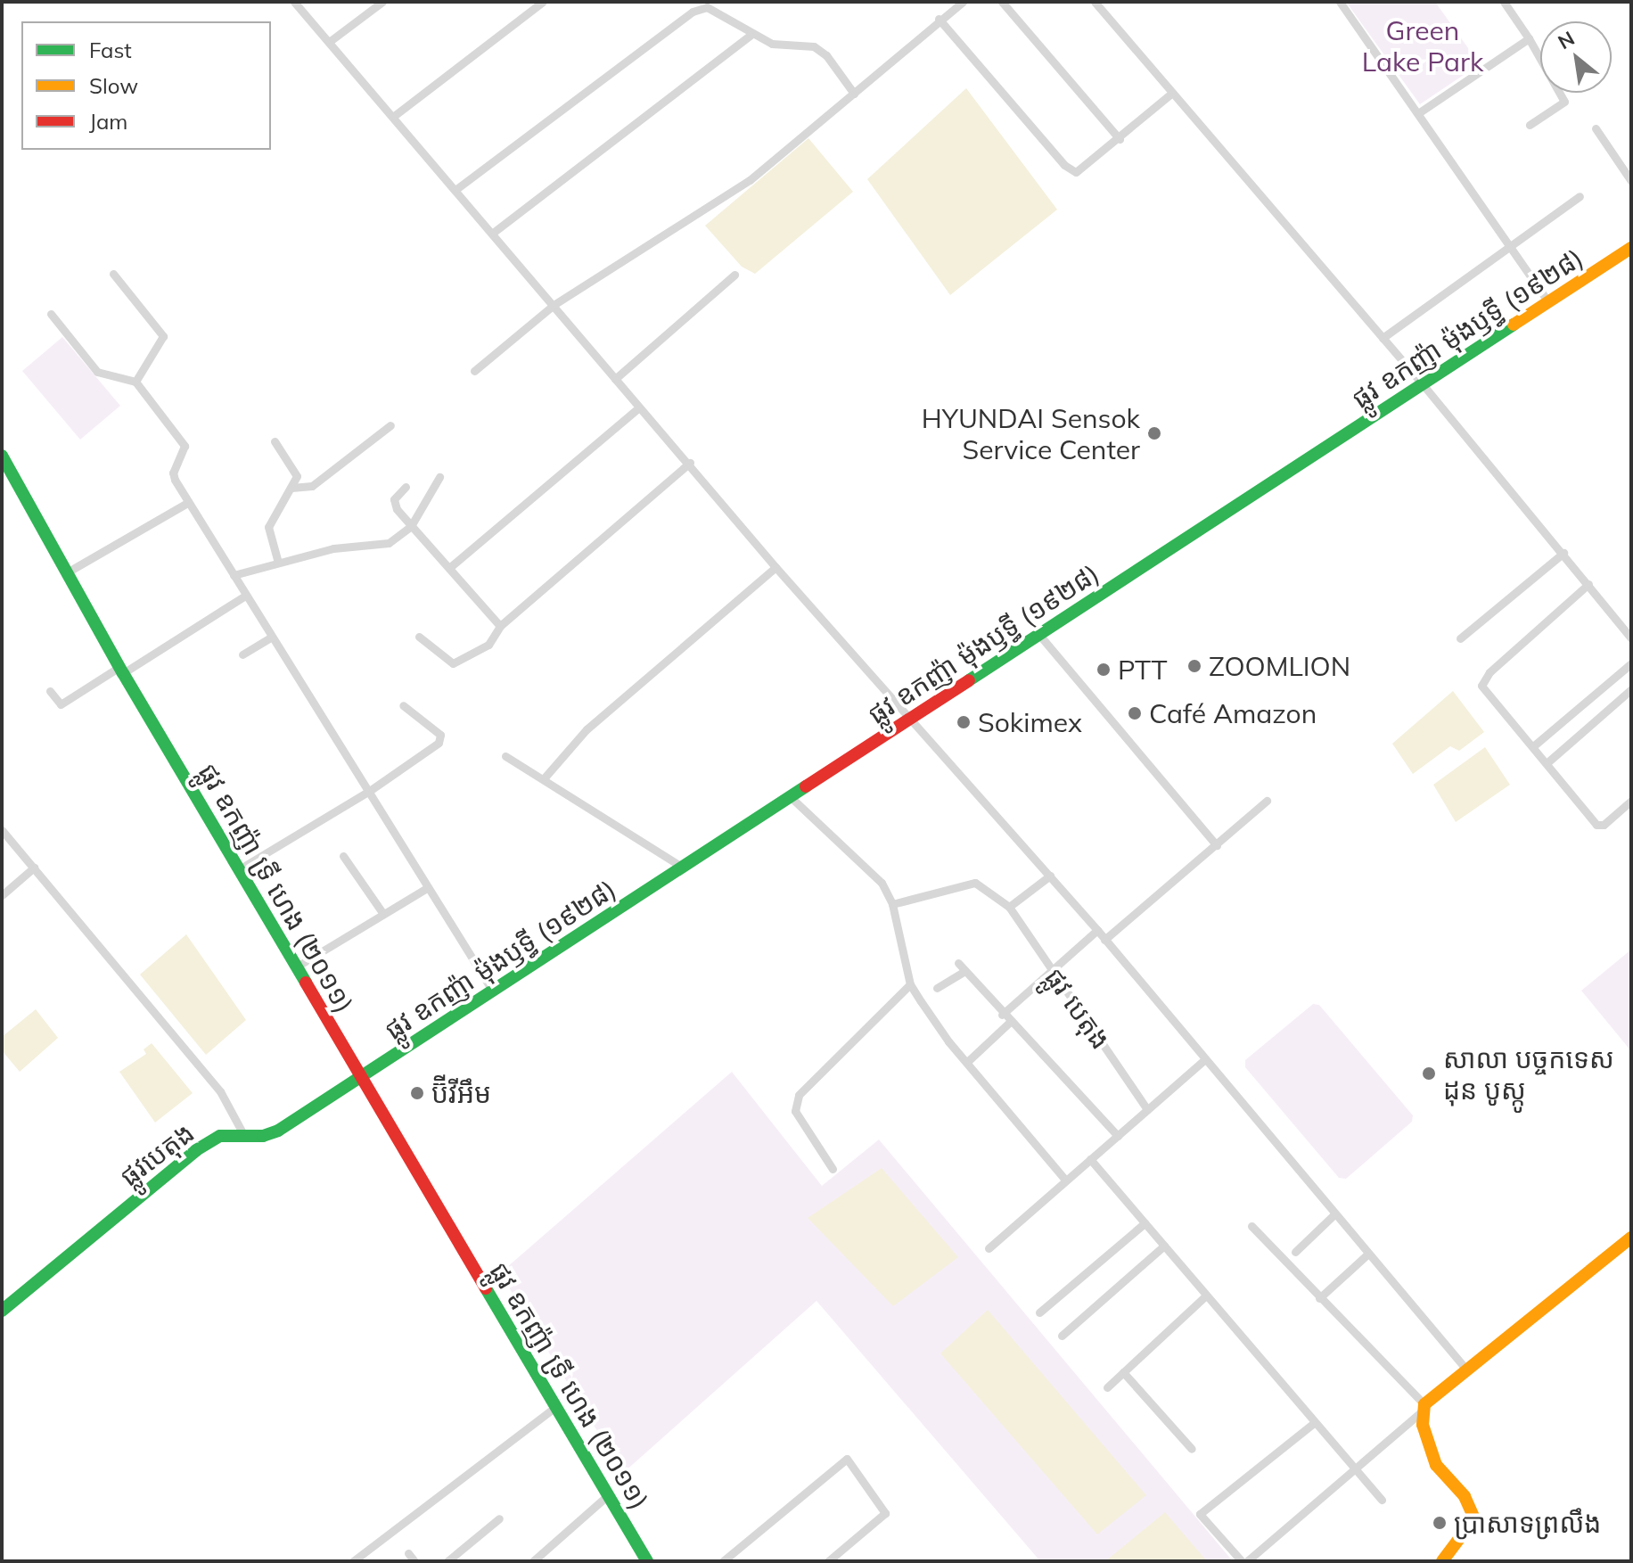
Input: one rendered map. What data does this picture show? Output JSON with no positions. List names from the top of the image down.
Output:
{
  "streets": {
    "main road": ["ផ្លូវ ឧកញ៉ា ម៉ុងឫទ្ធី (១៩២៨)", "ផ្លូវ ឧកញ៉ា ទ្រី ហេង (២០១១)", "ផ្លូវបេតុង"],
    "street": ["ផ្លូវ បេតុង"]
  },
  "crossings": [
    ["ផ្លូវ ឧកញ៉ា ម៉ុងឫទ្ធី (១៩២៨)", "ផ្លូវ ឧកញ៉ា ទ្រី ហេង (២០១១)"],
    ["ផ្លូវ ឧកញ៉ា ម៉ុងឫទ្ធី (១៩២៨)", "ផ្លូវបេតុង"],
    ["ផ្លូវ ឧកញ៉ា ទ្រី ហេង (២០១១)", "ផ្លូវបេតុង"]
  ],
  "parks": ["Green Lake Park"],
  "places": [
    "HYUNDAI Sensok Service Center",
    "ZOOMLION",
    "PTT",
    "Café Amazon",
    "Sokimex",
    "សាលា បច្ចកទេស ដុន បូស្កូ",
    "ប៊ីវីអឹម",
    "ប្រាសាទព្រលឹង"
  ],
  "legend": ["Fast", "Slow", "Jam"],
  "north": "top left"
}
